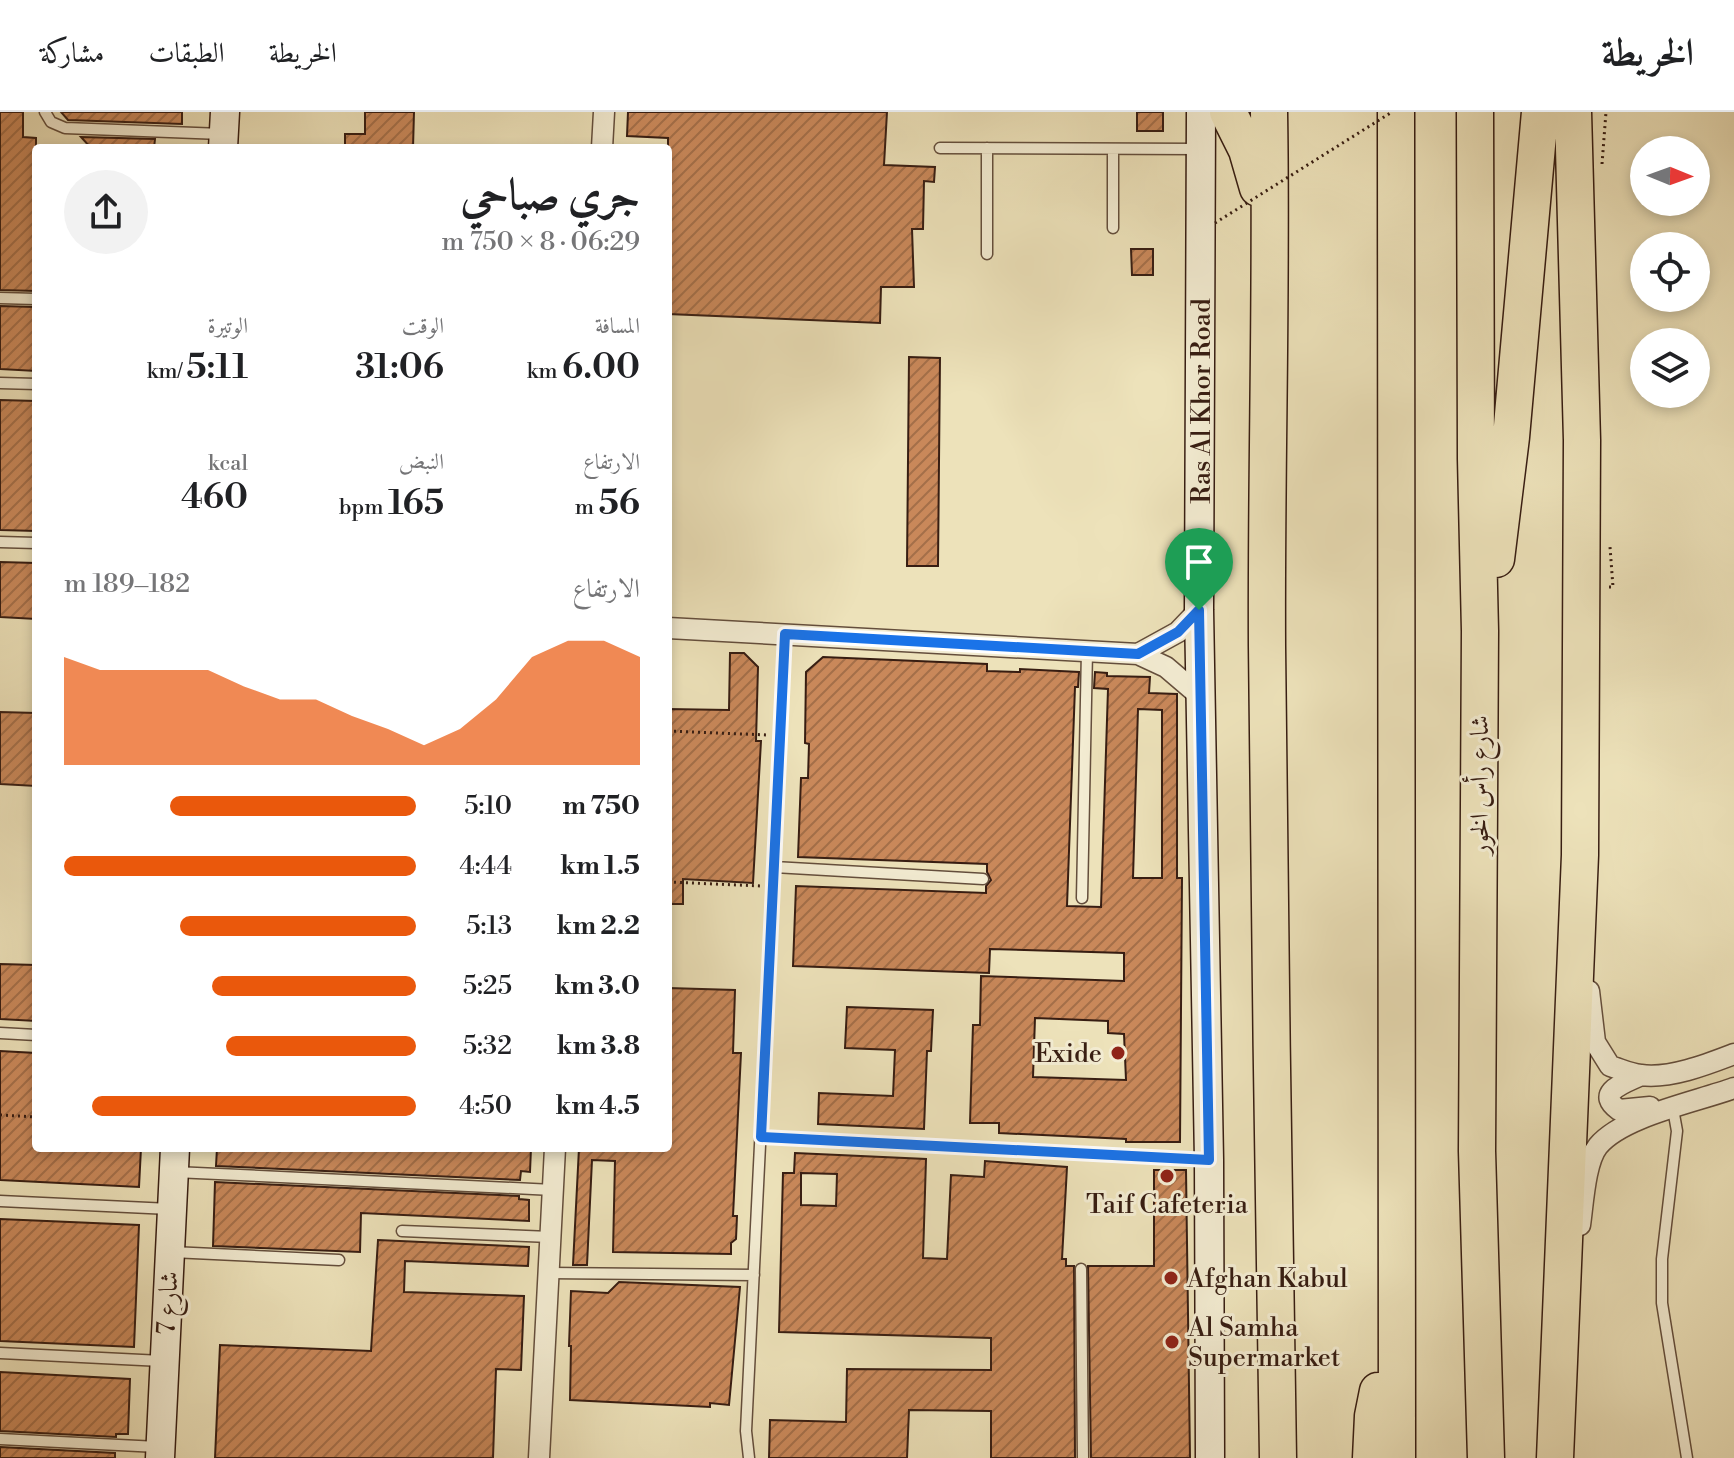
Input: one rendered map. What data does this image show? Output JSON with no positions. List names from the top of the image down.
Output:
{
  "streets": {
    "highway": ["شارع رأس الخور"],
    "street": ["Ras Al Khor Road", "شارع 7"]
  },
  "places": [
    "Exide",
    "Taif Cafeteria",
    "Afghan Kabul",
    "Al Samha Supermarket"
  ],
  "north": "right",
  "page": {
    "header": "الخريطة",
    "nav": ["الخريطة", "الطبقات", "مشاركة"],
    "heading": ["جري صباحي", "06:29 · 8 × 750 m"],
    "stats": [
      ["المسافة", "6.00 km"],
      ["الوقت", "31:06"],
      ["الوتيرة", "5:11 /km"],
      ["الارتفاع", "56 m"],
      ["النبض", "165 bpm"],
      ["kcal", "460"]
    ],
    "chart": ["الارتفاع", "182–189 m"],
    "list": [
      {
        "name": "750 m",
        "note": "5:10"
      },
      {
        "name": "1.5 km",
        "note": "4:44"
      },
      {
        "name": "2.2 km",
        "note": "5:13"
      },
      {
        "name": "3.0 km",
        "note": "5:25"
      },
      {
        "name": "3.8 km",
        "note": "5:32"
      },
      {
        "name": "4.5 km",
        "note": "4:50"
      }
    ]
  }
}
